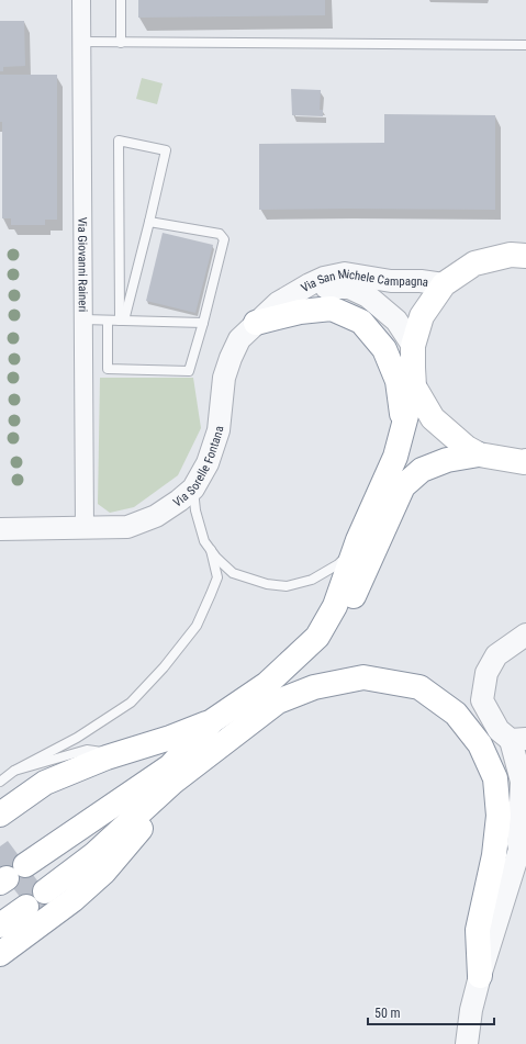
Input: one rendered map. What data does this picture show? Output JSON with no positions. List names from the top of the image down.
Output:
{
  "streets": {
    "main road": ["Via San Michele Campagna"],
    "street": ["Via Giovanni Raineri", "Via Sorelle Fontana"]
  },
  "crossings": [
    ["Via Giovanni Raineri", "Via Sorelle Fontana"],
    ["Via San Michele Campagna", "Via Sorelle Fontana"]
  ],
  "scale_bar": "50 m"
}
